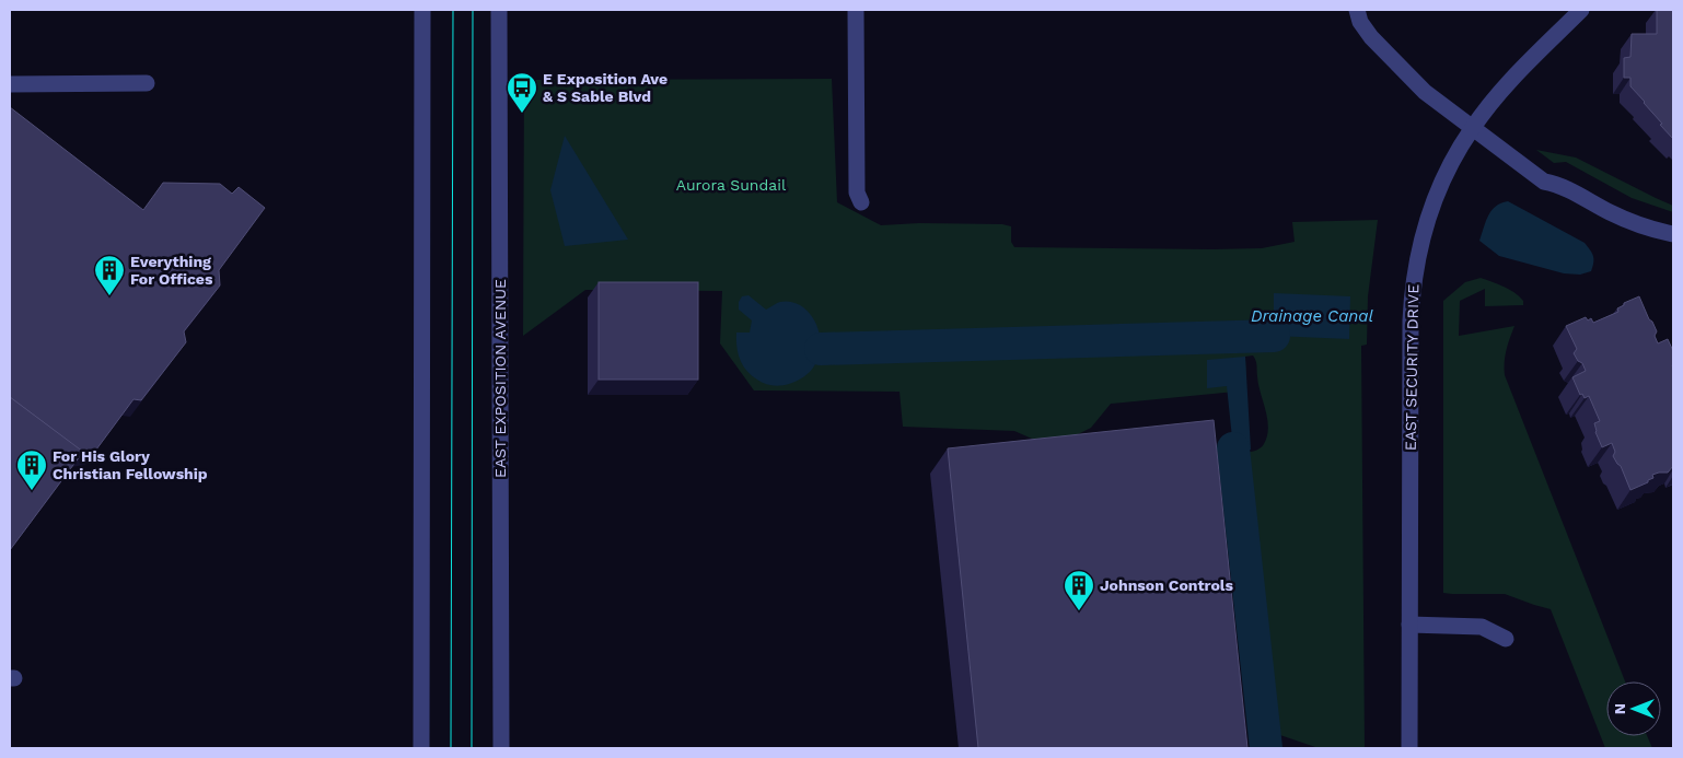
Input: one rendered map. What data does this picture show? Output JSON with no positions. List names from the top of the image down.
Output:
{
  "streets": {
    "street": ["EAST SECURITY DRIVE", "EAST EXPOSITION AVENUE"]
  },
  "water": ["Drainage Canal"],
  "parks": ["Aurora Sundail"],
  "places": {
    "bus stop": ["E Exposition Ave & S Sable Blvd"],
    "building": ["Everything For Offices", "For His Glory Christian Fellowship", "Johnson Controls"]
  },
  "north": "left"
}
